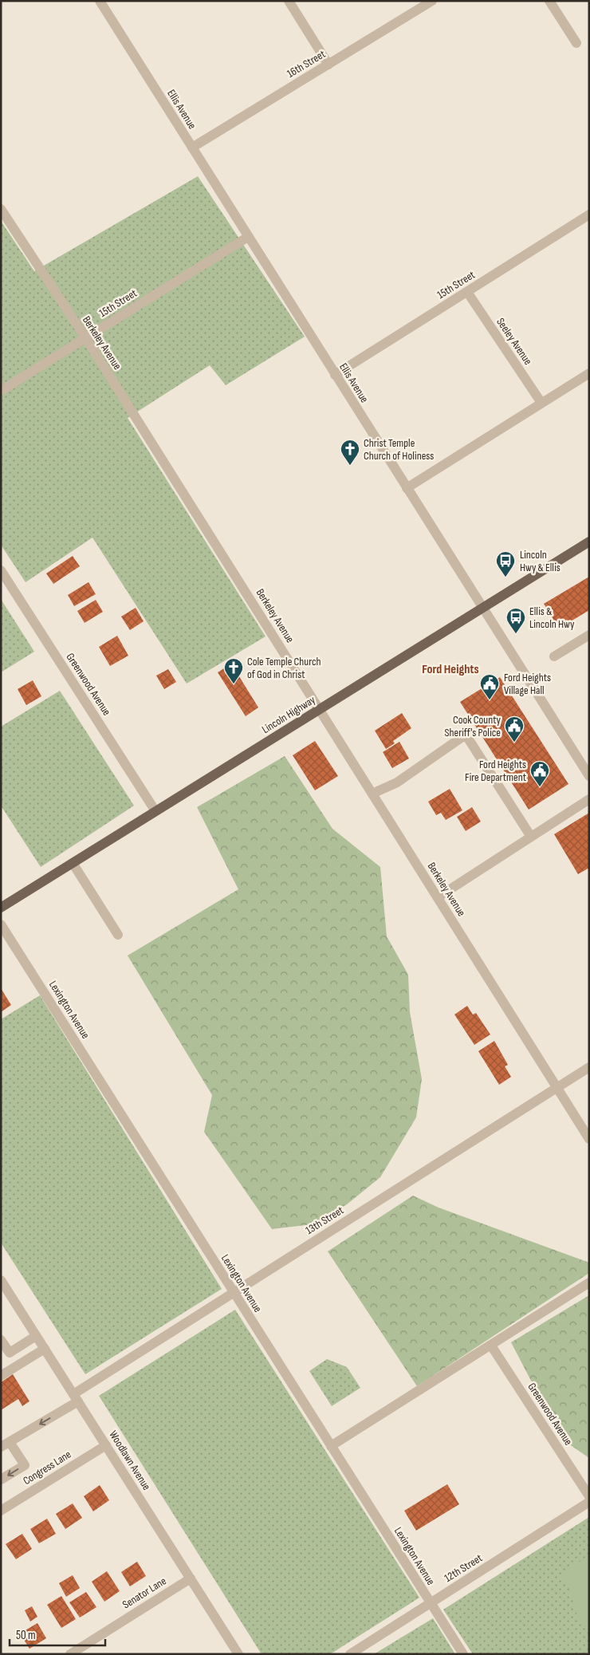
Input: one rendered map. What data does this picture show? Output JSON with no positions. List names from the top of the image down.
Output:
{
  "streets": {
    "main road": ["Lincoln Highway"],
    "street": [
      "16th Street",
      "Ellis Avenue",
      "15th Street",
      "Seeley Avenue",
      "Berkeley Avenue",
      "Greenwood Avenue",
      "Lexington Avenue",
      "13th Street",
      "Woodlawn Avenue",
      "Congress Lane",
      "12th Street",
      "Senator Lane"
    ]
  },
  "crossings": [
    ["16th Street", "Ellis Avenue"],
    ["Ellis Avenue", "15th Street"],
    ["Ellis Avenue", "Lincoln Highway"],
    ["15th Street", "Seeley Avenue"],
    ["15th Street", "Berkeley Avenue"],
    ["Berkeley Avenue", "Lincoln Highway"],
    ["Berkeley Avenue", "13th Street"],
    ["Greenwood Avenue", "Lincoln Highway"],
    ["Lexington Avenue", "13th Street"],
    ["Lexington Avenue", "12th Street"],
    ["13th Street", "Woodlawn Avenue"],
    ["Woodlawn Avenue", "Congress Lane"],
    ["Woodlawn Avenue", "Senator Lane"]
  ],
  "districts": ["Ford Heights"],
  "places": {
    "church": ["Christ Temple Church of Holiness", "Cole Temple Church of God in Christ"],
    "bus stop": ["Lincoln Hwy & Ellis", "Ellis & Lincoln Hwy"],
    "public building": ["Ford Heights Village Hall", "Cook County Sheriff's Police", "Ford Heights Fire Department"]
  },
  "scale_bar": "50 m"
}
